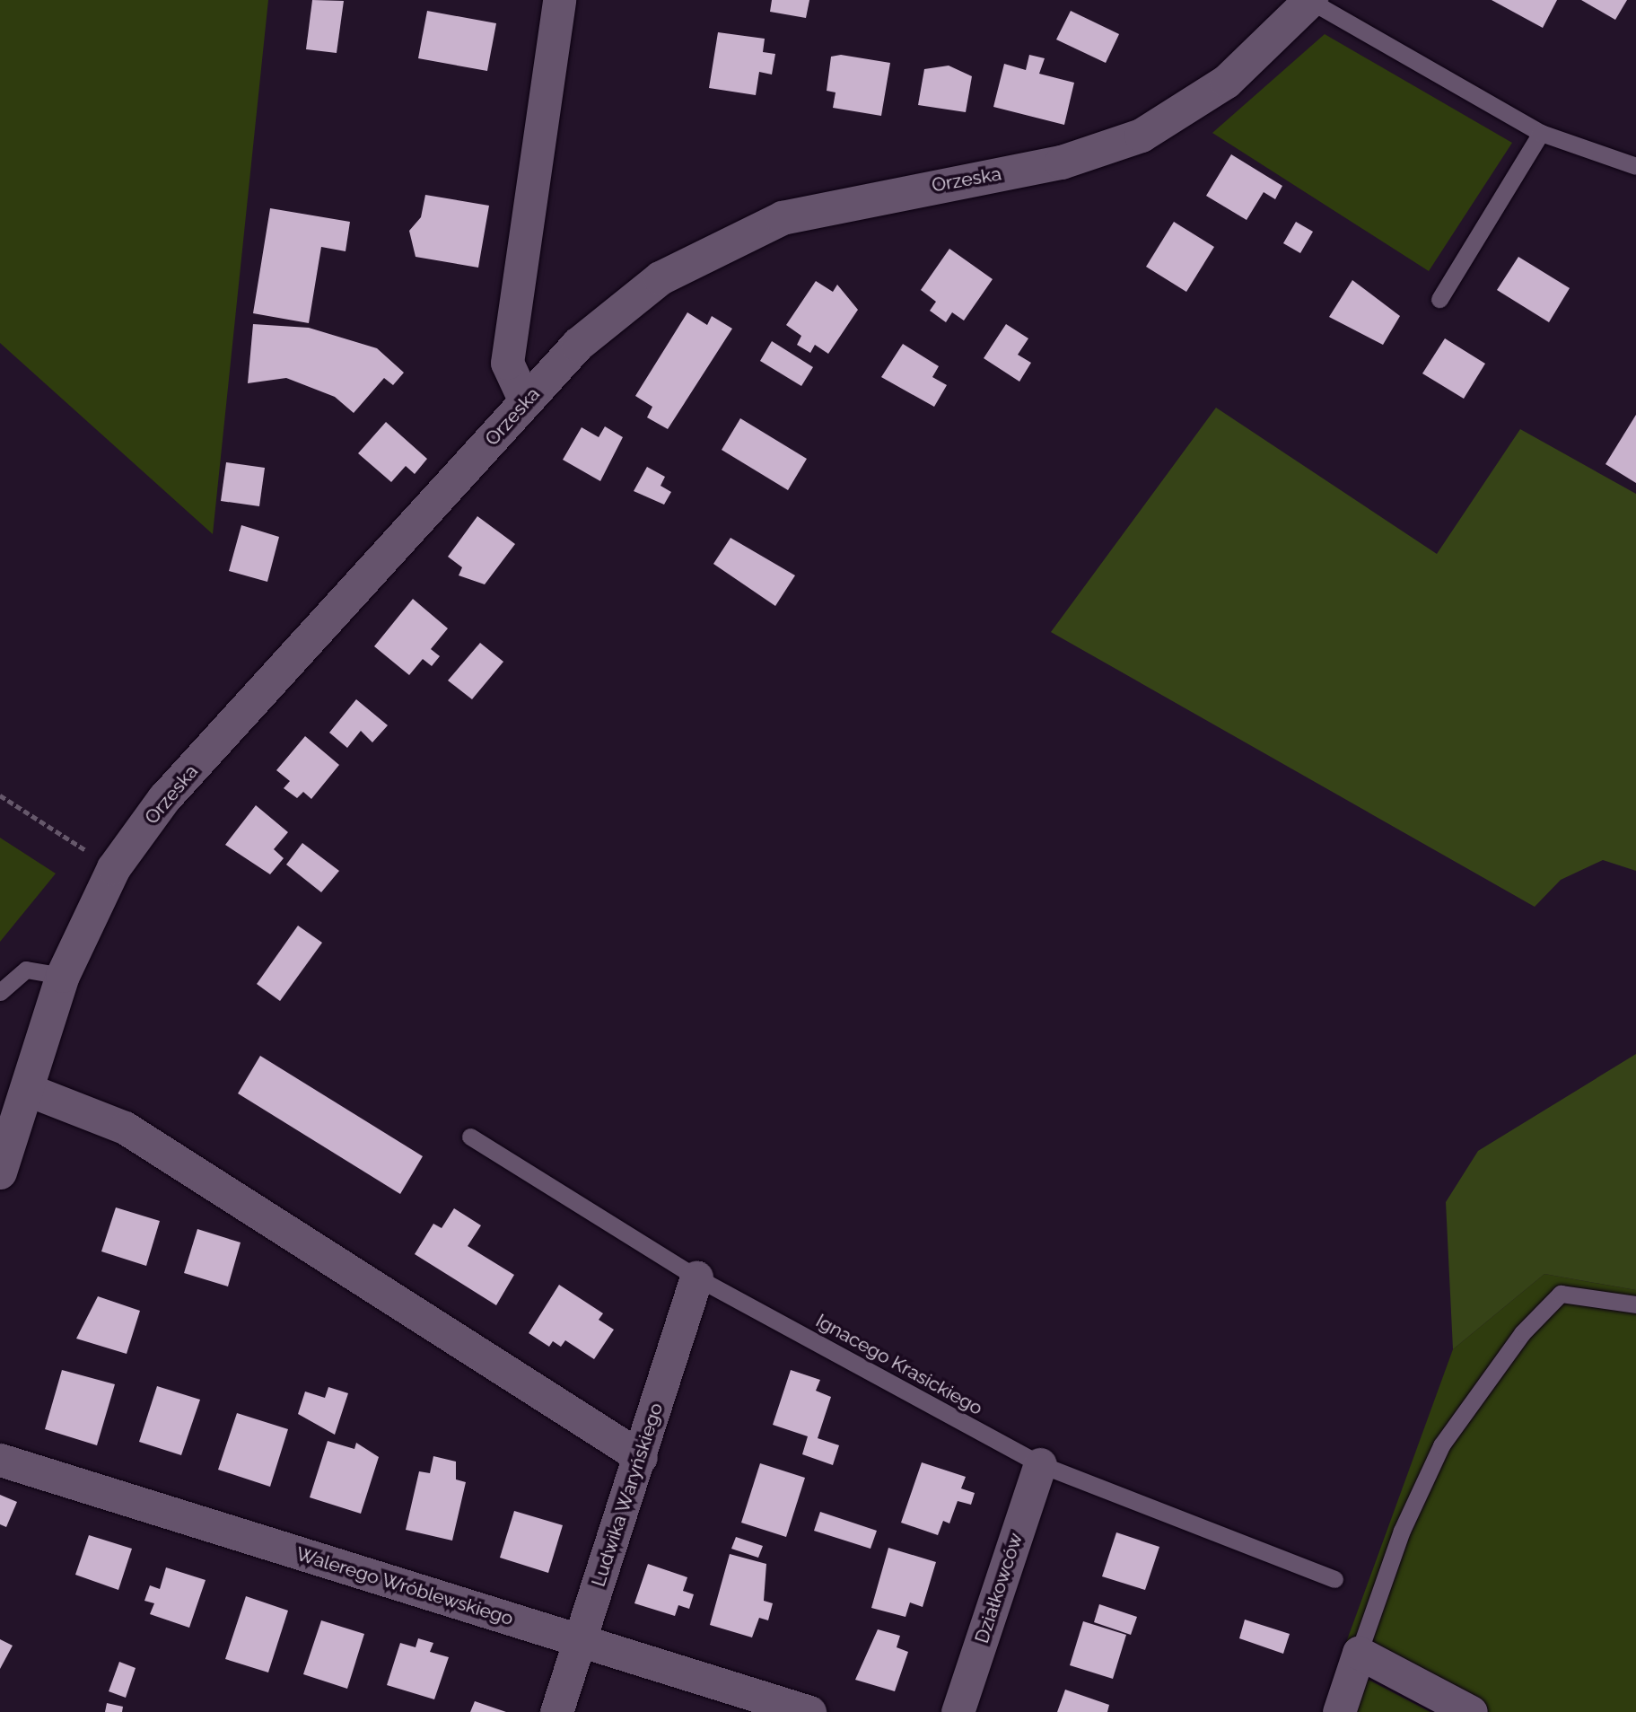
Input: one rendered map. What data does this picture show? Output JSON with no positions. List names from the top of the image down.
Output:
{
  "streets": {
    "street": [
      "Orzeska",
      "Ludwika Waryńskiego",
      "Walerego Wróblewskiego",
      "Działkowców"
    ],
    "lane": ["Ignacego Krasickiego"]
  },
  "crossings": [
    ["Ignacego Krasickiego", "Ludwika Waryńskiego"],
    ["Ignacego Krasickiego", "Działkowców"],
    ["Ludwika Waryńskiego", "Walerego Wróblewskiego"]
  ]
}
